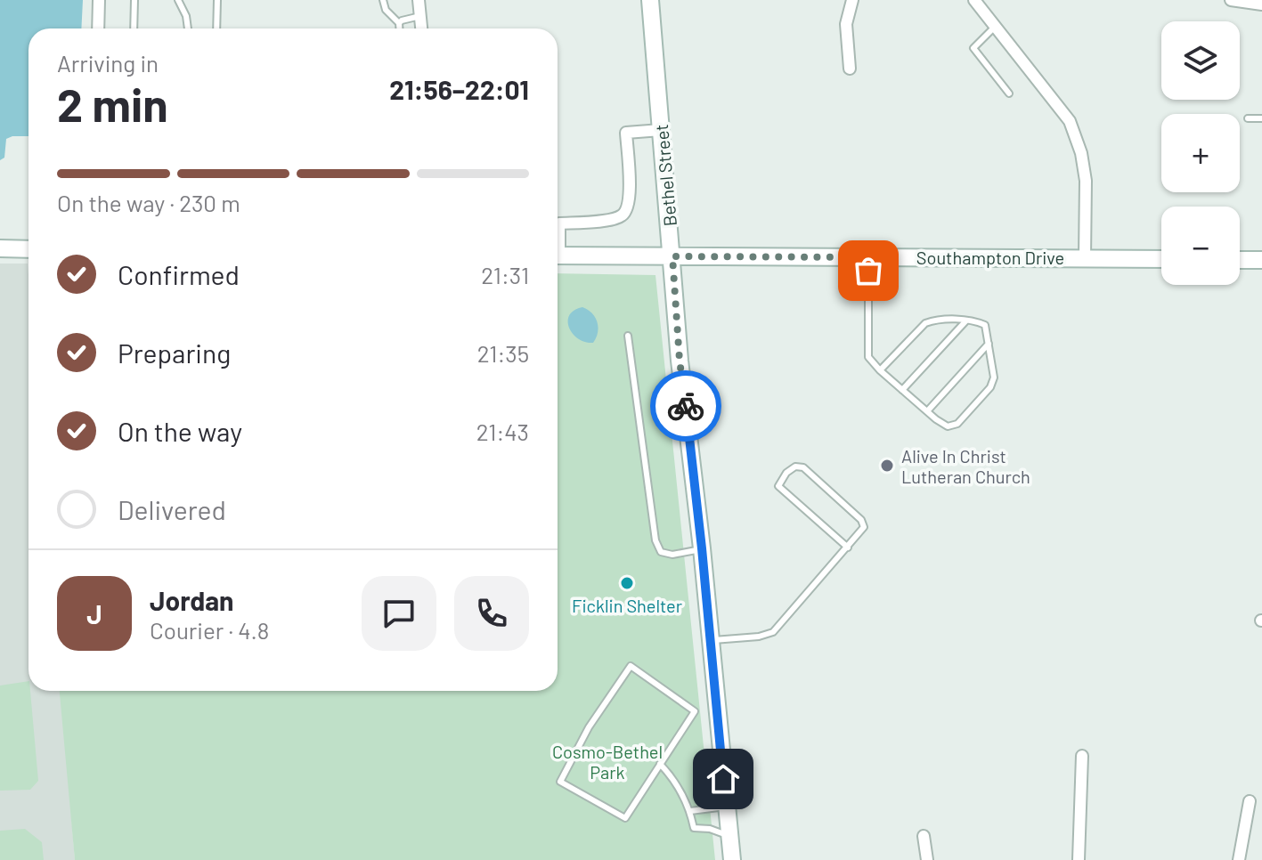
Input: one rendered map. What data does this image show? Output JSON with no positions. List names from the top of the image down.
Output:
{
  "streets": {
    "street": ["Bethel Street", "Southampton Drive"]
  },
  "crossings": [
    ["Bethel Street", "Southampton Drive"]
  ],
  "parks": ["Cosmo-Bethel Park"],
  "places": ["Alive In Christ Lutheran Church", "Ficklin Shelter"],
  "page": {
    "map_buttons": ["+", "−"],
    "heading": ["2 min", "Arriving in", "21:56–22:01"],
    "panel": ["Jordan", "Courier · 4.8"],
    "bar": "On the way · 230 m",
    "list": [
      ["Confirmed", "21:31"],
      ["Preparing", "21:35"],
      ["On the way", "21:43"],
      "Delivered"
    ],
    "round": "J"
  }
}
